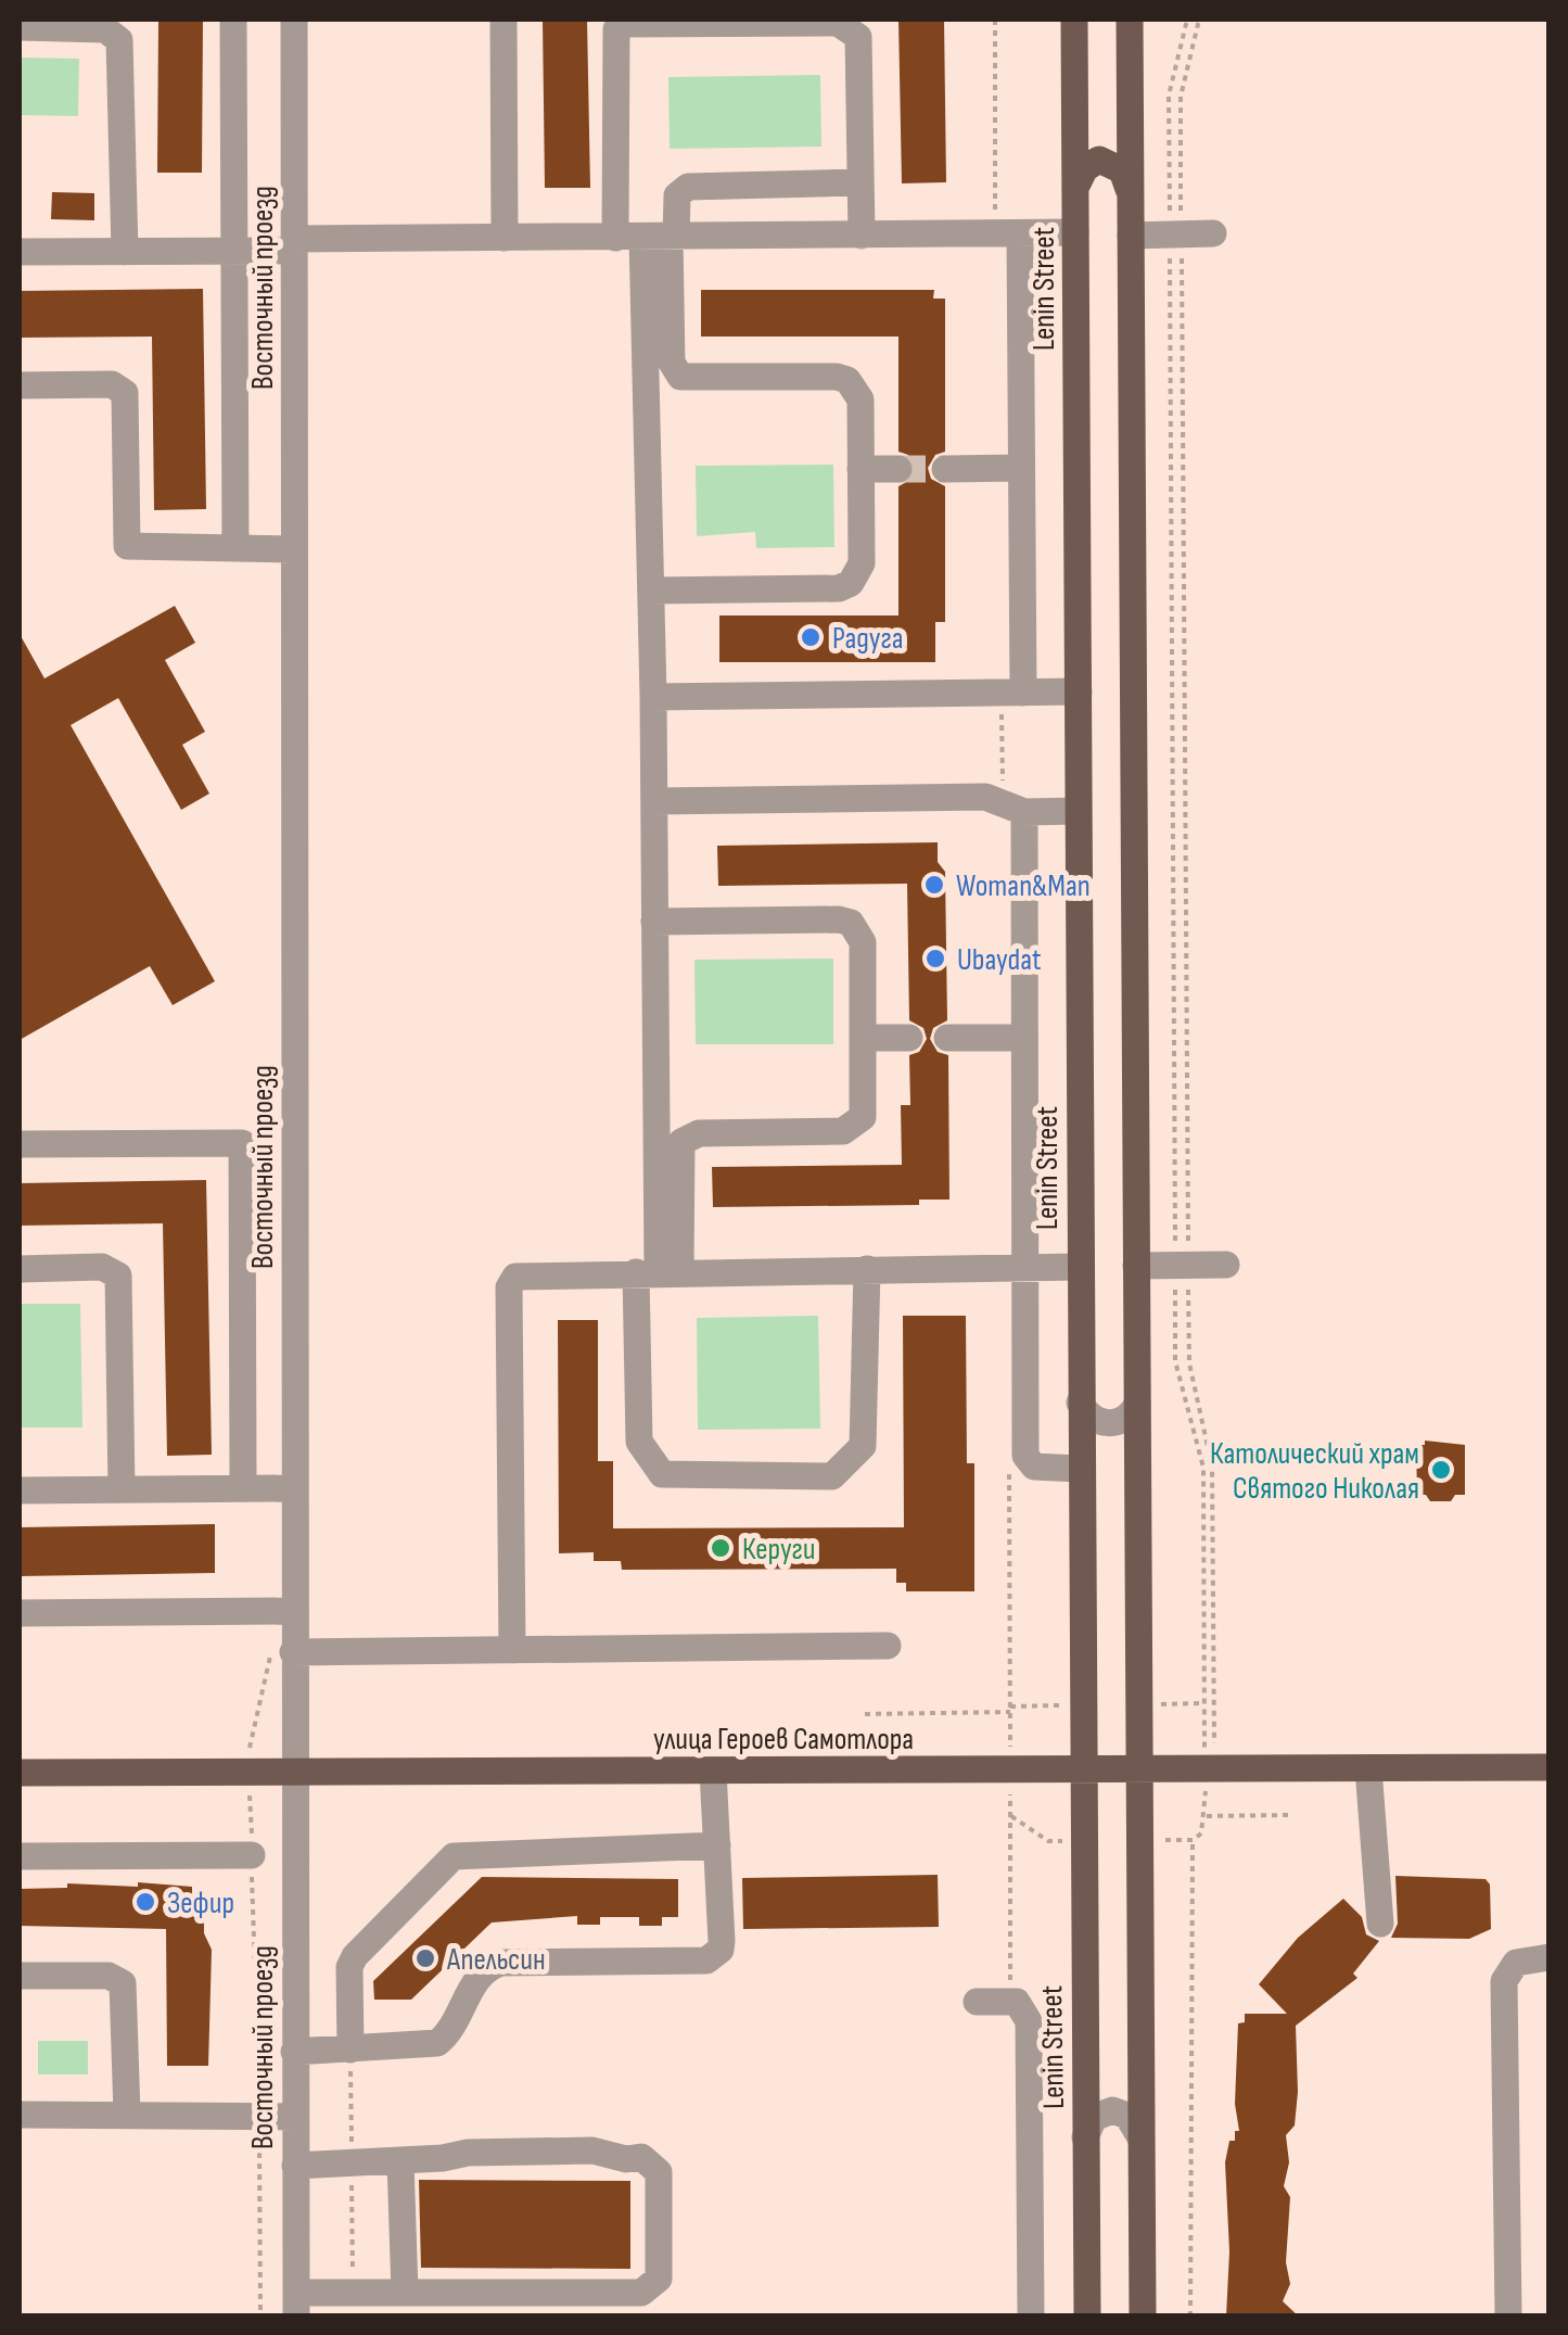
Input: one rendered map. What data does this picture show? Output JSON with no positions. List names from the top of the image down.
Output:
{
  "streets": {
    "main road": ["Lenin Street", "улица Героев Самотлора"],
    "street": ["Восточный проезд"]
  },
  "crossings": [
    ["Восточный проезд", "улица Героев Самотлора"],
    ["Lenin Street", "улица Героев Самотлора"]
  ],
  "places": [
    "Радуга",
    "Woman&Man",
    "Ubaydat",
    "Католический храм Святого Николая",
    "Керуги",
    "Зефир",
    "Апельсин"
  ]
}
